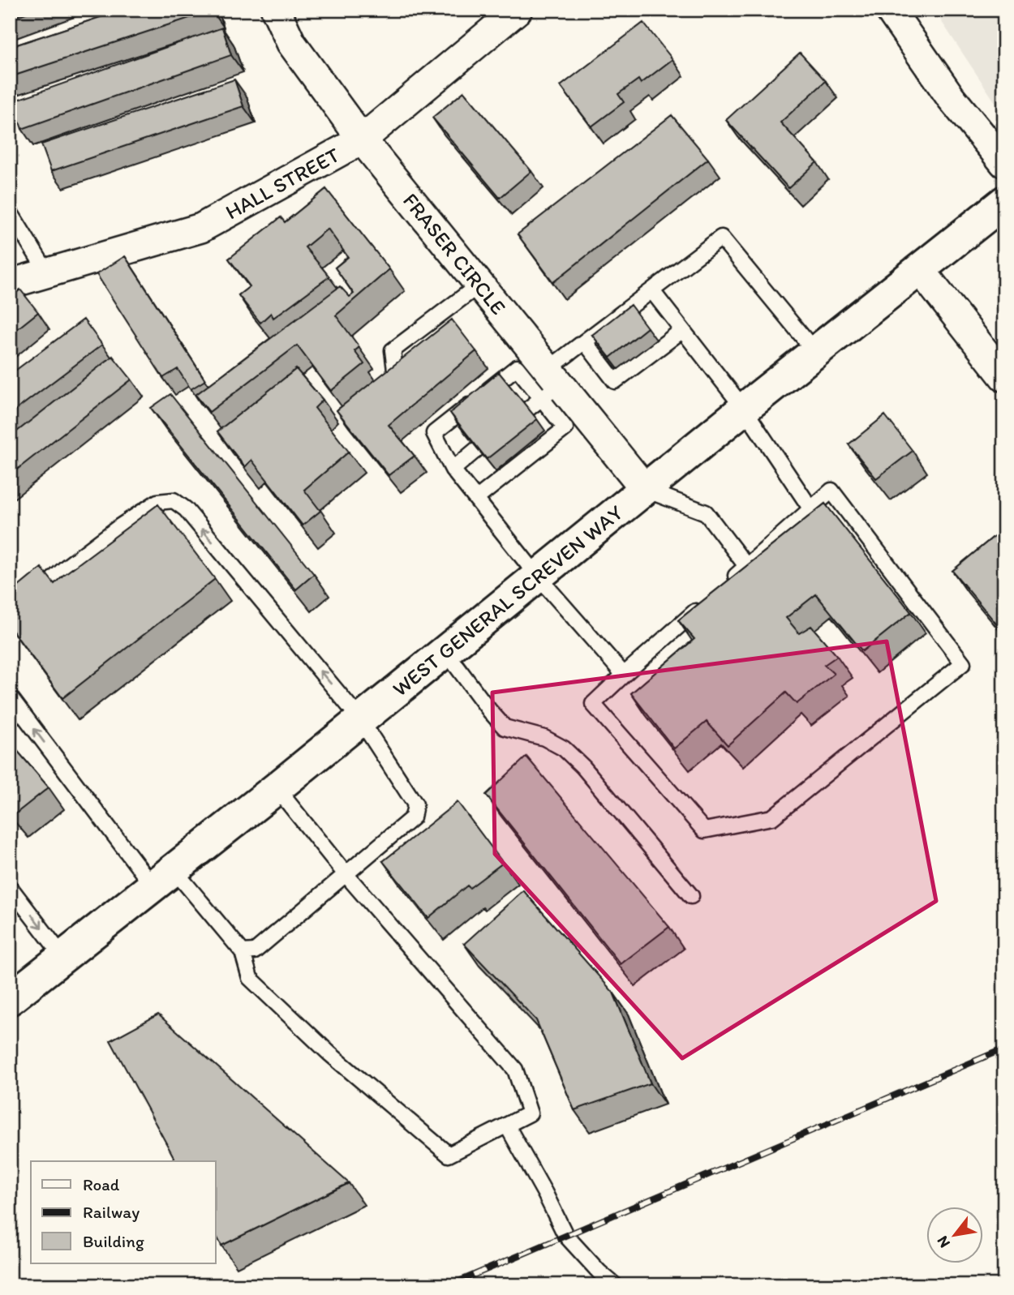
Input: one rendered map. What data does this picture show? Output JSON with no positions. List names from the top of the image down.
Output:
{
  "streets": {
    "main road": ["WEST GENERAL SCREVEN WAY"],
    "street": ["HALL STREET", "FRASER CIRCLE"]
  },
  "crossings": [
    ["HALL STREET", "FRASER CIRCLE"],
    ["FRASER CIRCLE", "WEST GENERAL SCREVEN WAY"]
  ],
  "legend": ["Road", "Railway", "Building"],
  "north": "bottom left"
}
